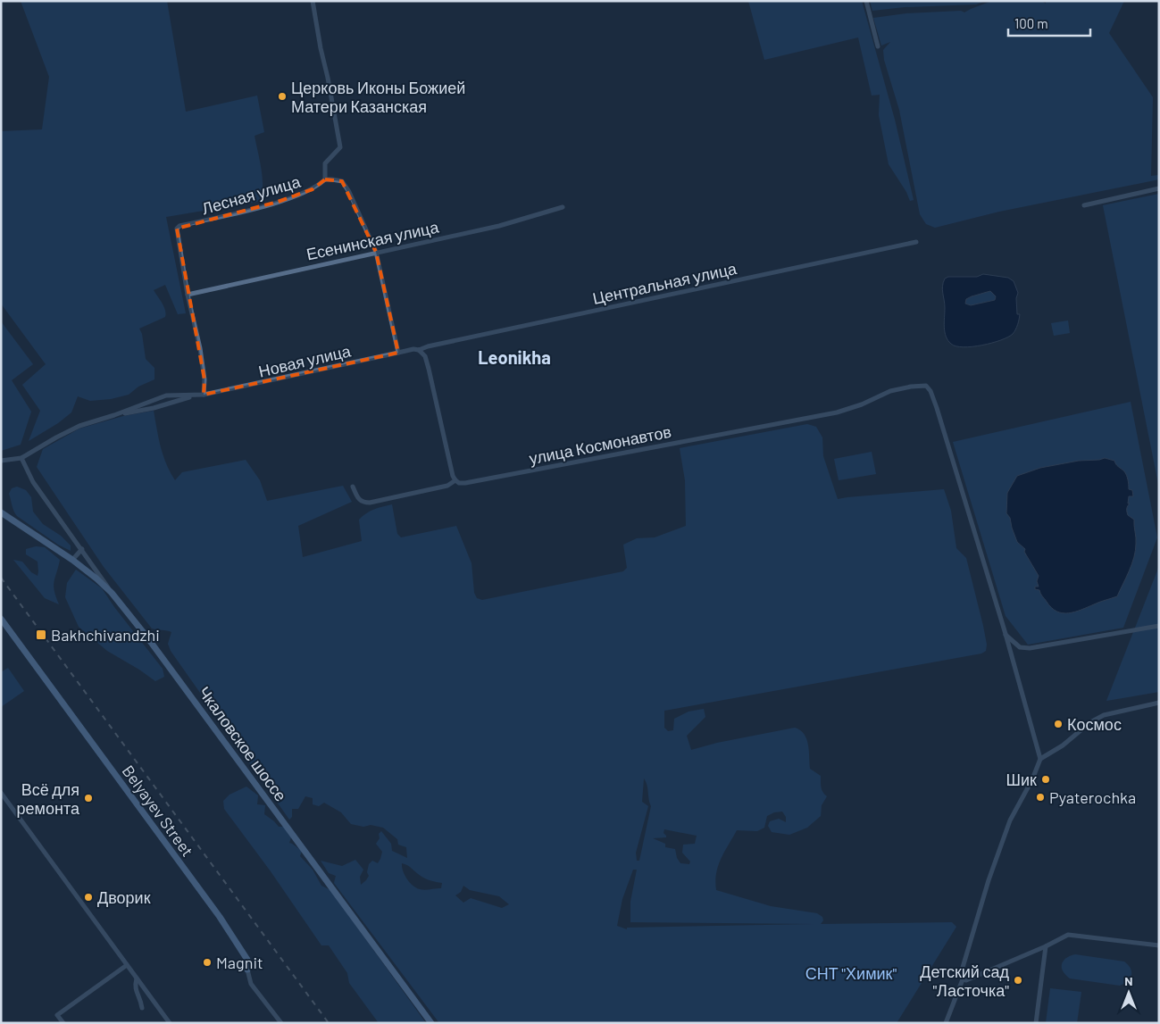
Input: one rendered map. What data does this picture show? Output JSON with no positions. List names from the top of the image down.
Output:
{
  "streets": {
    "street": [
      "Лесная улица",
      "Есенинская улица",
      "Центральная улица",
      "Новая улица",
      "улица Космонавтов",
      "Чкаловское шоссе",
      "Belyayev Street"
    ]
  },
  "crossings": [
    ["Лесная улица", "Есенинская улица"],
    ["Центральная улица", "Новая улица"]
  ],
  "districts": ["Leonikha"],
  "parks": ["СНТ \"Химик\""],
  "places": {
    "other": [
      "Церковь Иконы Божией Матери Казанская",
      "Космос",
      "Шик",
      "Pyaterochka",
      "Всё для ремонта",
      "Дворик",
      "Magnit",
      "Детский сад \"Ласточка\""
    ],
    "transit": ["Bakhchivandzhi"]
  },
  "scale_bar": "100 m",
  "north": "top"
}
